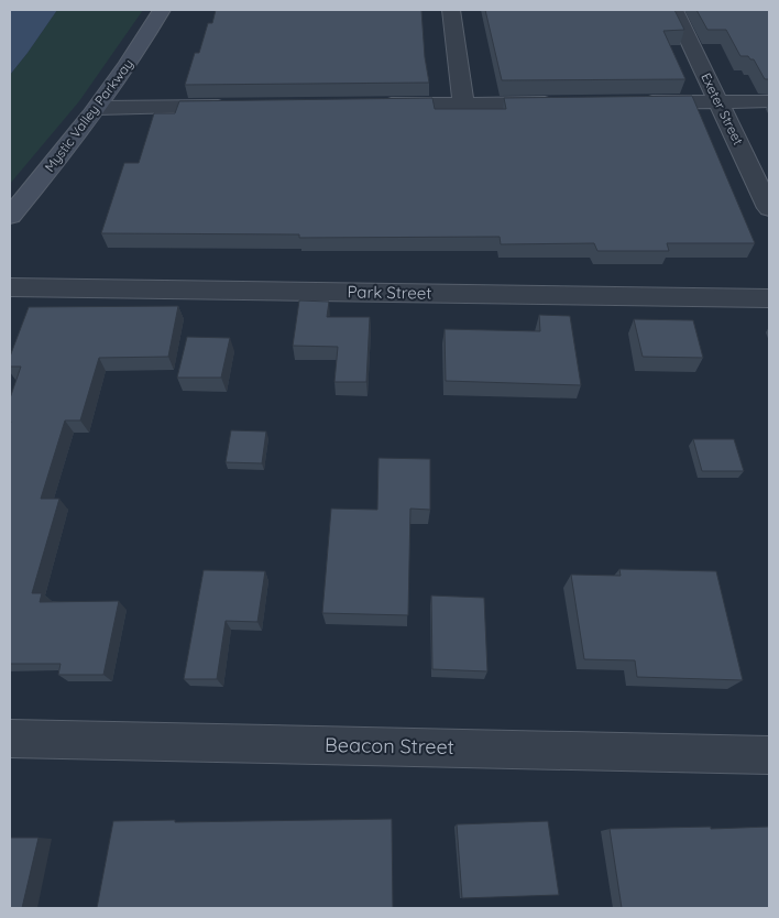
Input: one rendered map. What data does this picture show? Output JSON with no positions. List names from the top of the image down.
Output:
{
  "streets": {
    "main road": ["Mystic Valley Parkway"],
    "street": ["Exeter Street", "Park Street", "Beacon Street"]
  }
}
